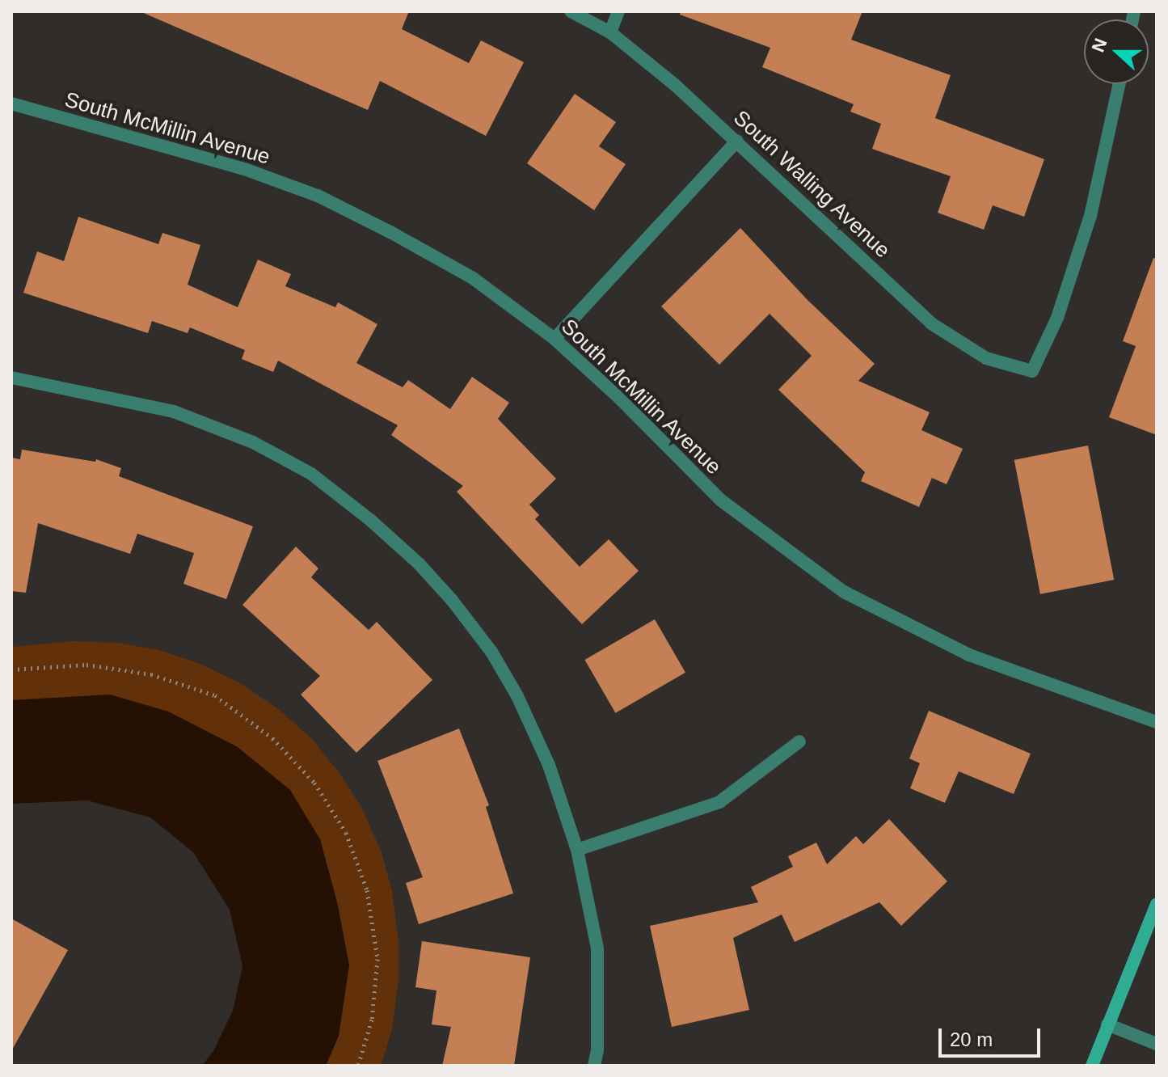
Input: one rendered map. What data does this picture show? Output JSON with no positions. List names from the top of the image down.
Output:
{
  "streets": {
    "street": ["South McMillin Avenue", "South Walling Avenue"]
  },
  "scale_bar": "20 m",
  "north": "left"
}
